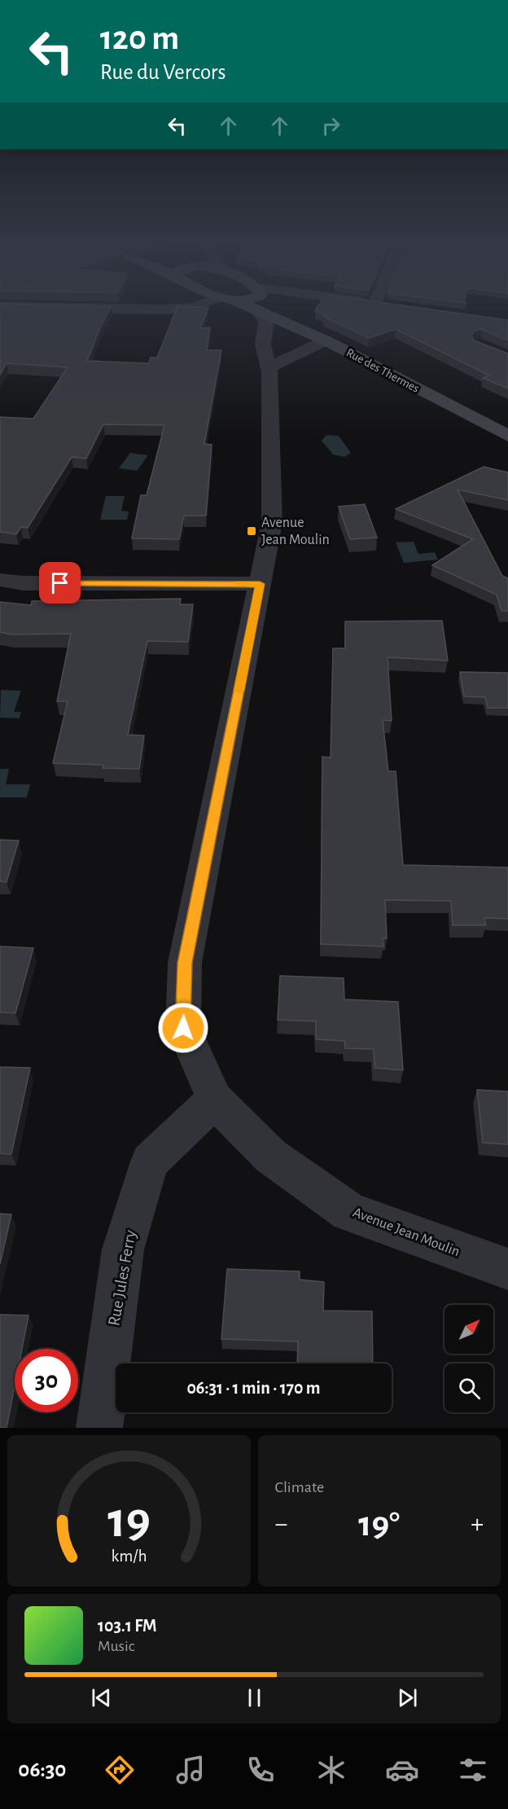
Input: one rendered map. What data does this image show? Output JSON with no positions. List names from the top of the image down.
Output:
{
  "streets": {
    "main road": ["Rue des Thermes"],
    "street": ["Avenue Jean Moulin", "Rue Jules Ferry"]
  },
  "crossings": [
    ["Avenue Jean Moulin", "Rue Jules Ferry"]
  ],
  "places": {
    "transit": ["Avenue Jean Moulin"]
  },
  "north": "top right",
  "page": {
    "turn": ["120 m", "Rue du Vercors"],
    "limit": "30",
    "trip": "06:31 · 1 min · 170 m",
    "tile": "Climate",
    "heat": ["−", "19°", "+"],
    "song": ["103.1 FM", "Music"],
    "tabs": "06:30",
    "gauge": ["19", "km/h"]
  }
}
